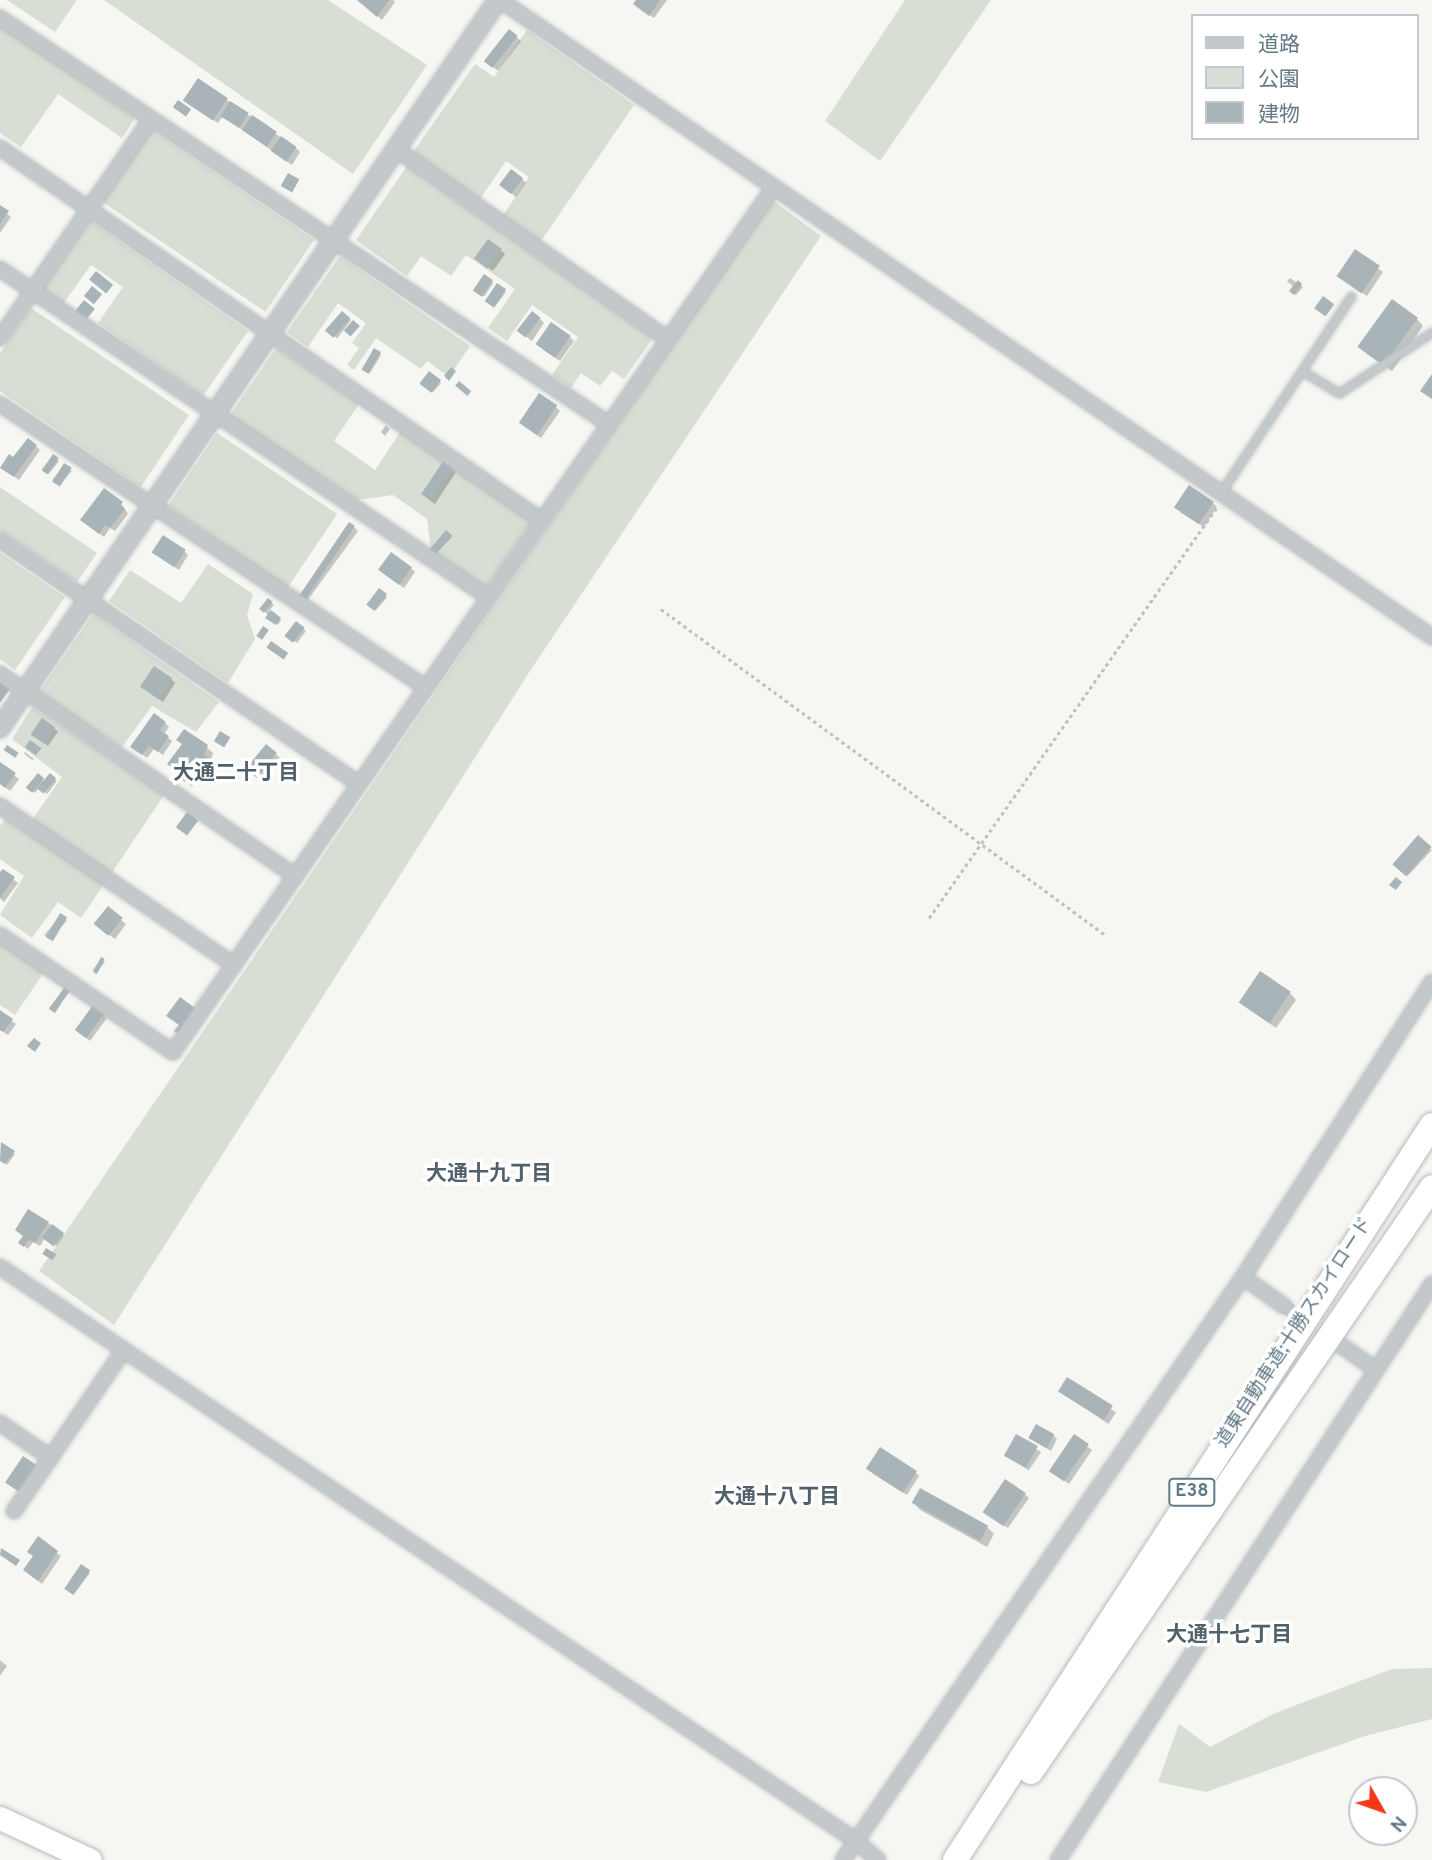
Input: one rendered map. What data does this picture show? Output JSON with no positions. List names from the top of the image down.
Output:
{
  "streets": {
    "highway": ["道東自動車道;十勝スカイロード", "E38"]
  },
  "districts": [
    "大通二十丁目",
    "大通十九丁目",
    "大通十八丁目",
    "大通十七丁目"
  ],
  "legend": ["道路", "公園", "建物"],
  "north": "bottom right"
}
